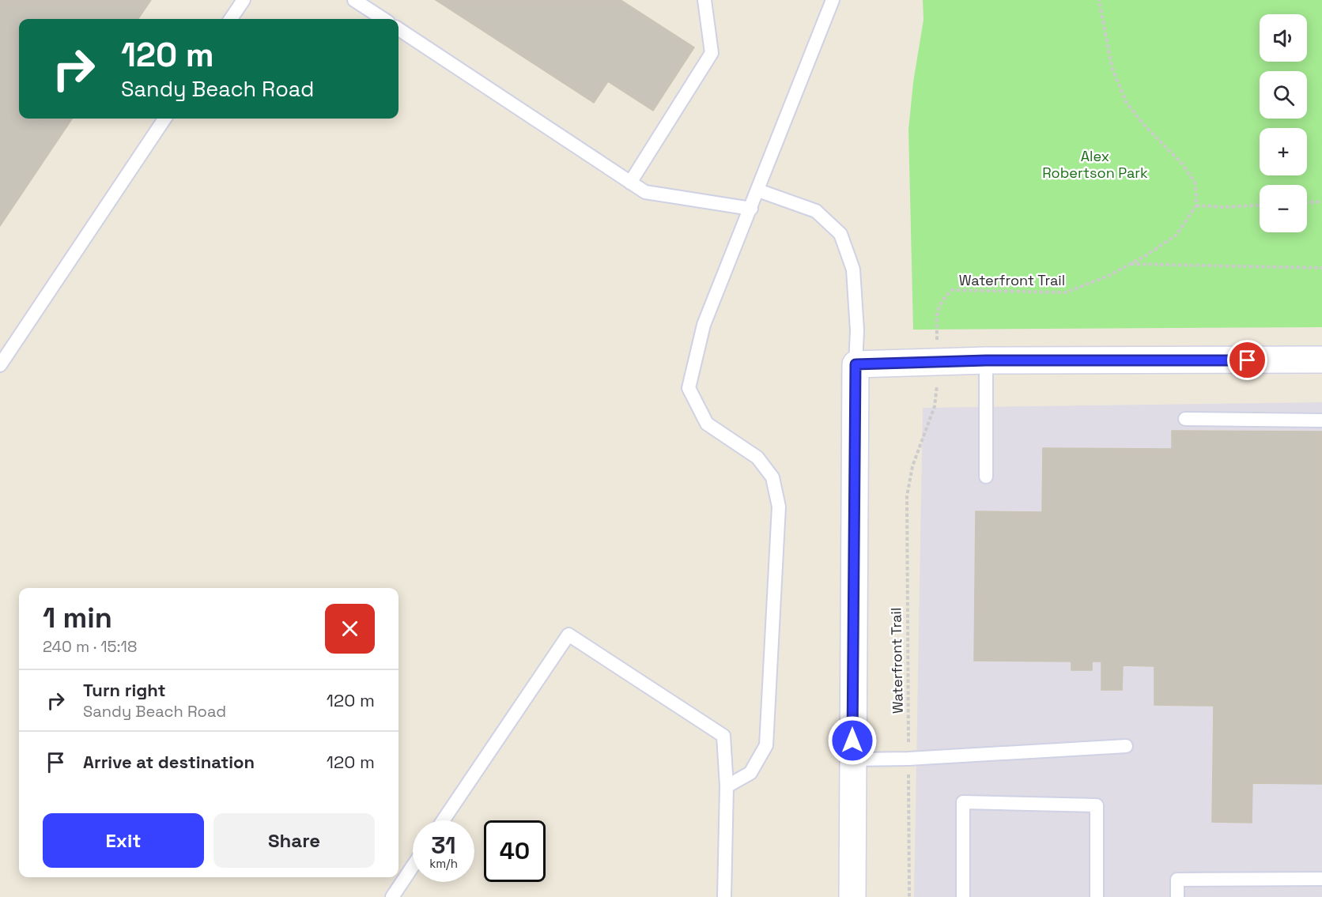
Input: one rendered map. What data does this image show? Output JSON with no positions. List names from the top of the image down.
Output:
{
  "streets": {
    "path": ["Waterfront Trail"]
  },
  "parks": ["Alex Robertson Park"],
  "page": {
    "map_buttons": ["+", "−"],
    "turn": ["120 m", "Sandy Beach Road"],
    "heading": ["1 min", "240 m · 15:18"],
    "list": [
      {
        "name": "Turn right",
        "note": "Sandy Beach Road",
        "value": "120 m"
      },
      {
        "name": "Arrive at destination",
        "value": "120 m"
      }
    ],
    "buttons": ["Exit", "Share"],
    "speed": "31 km/h",
    "limit": "40"
  }
}
